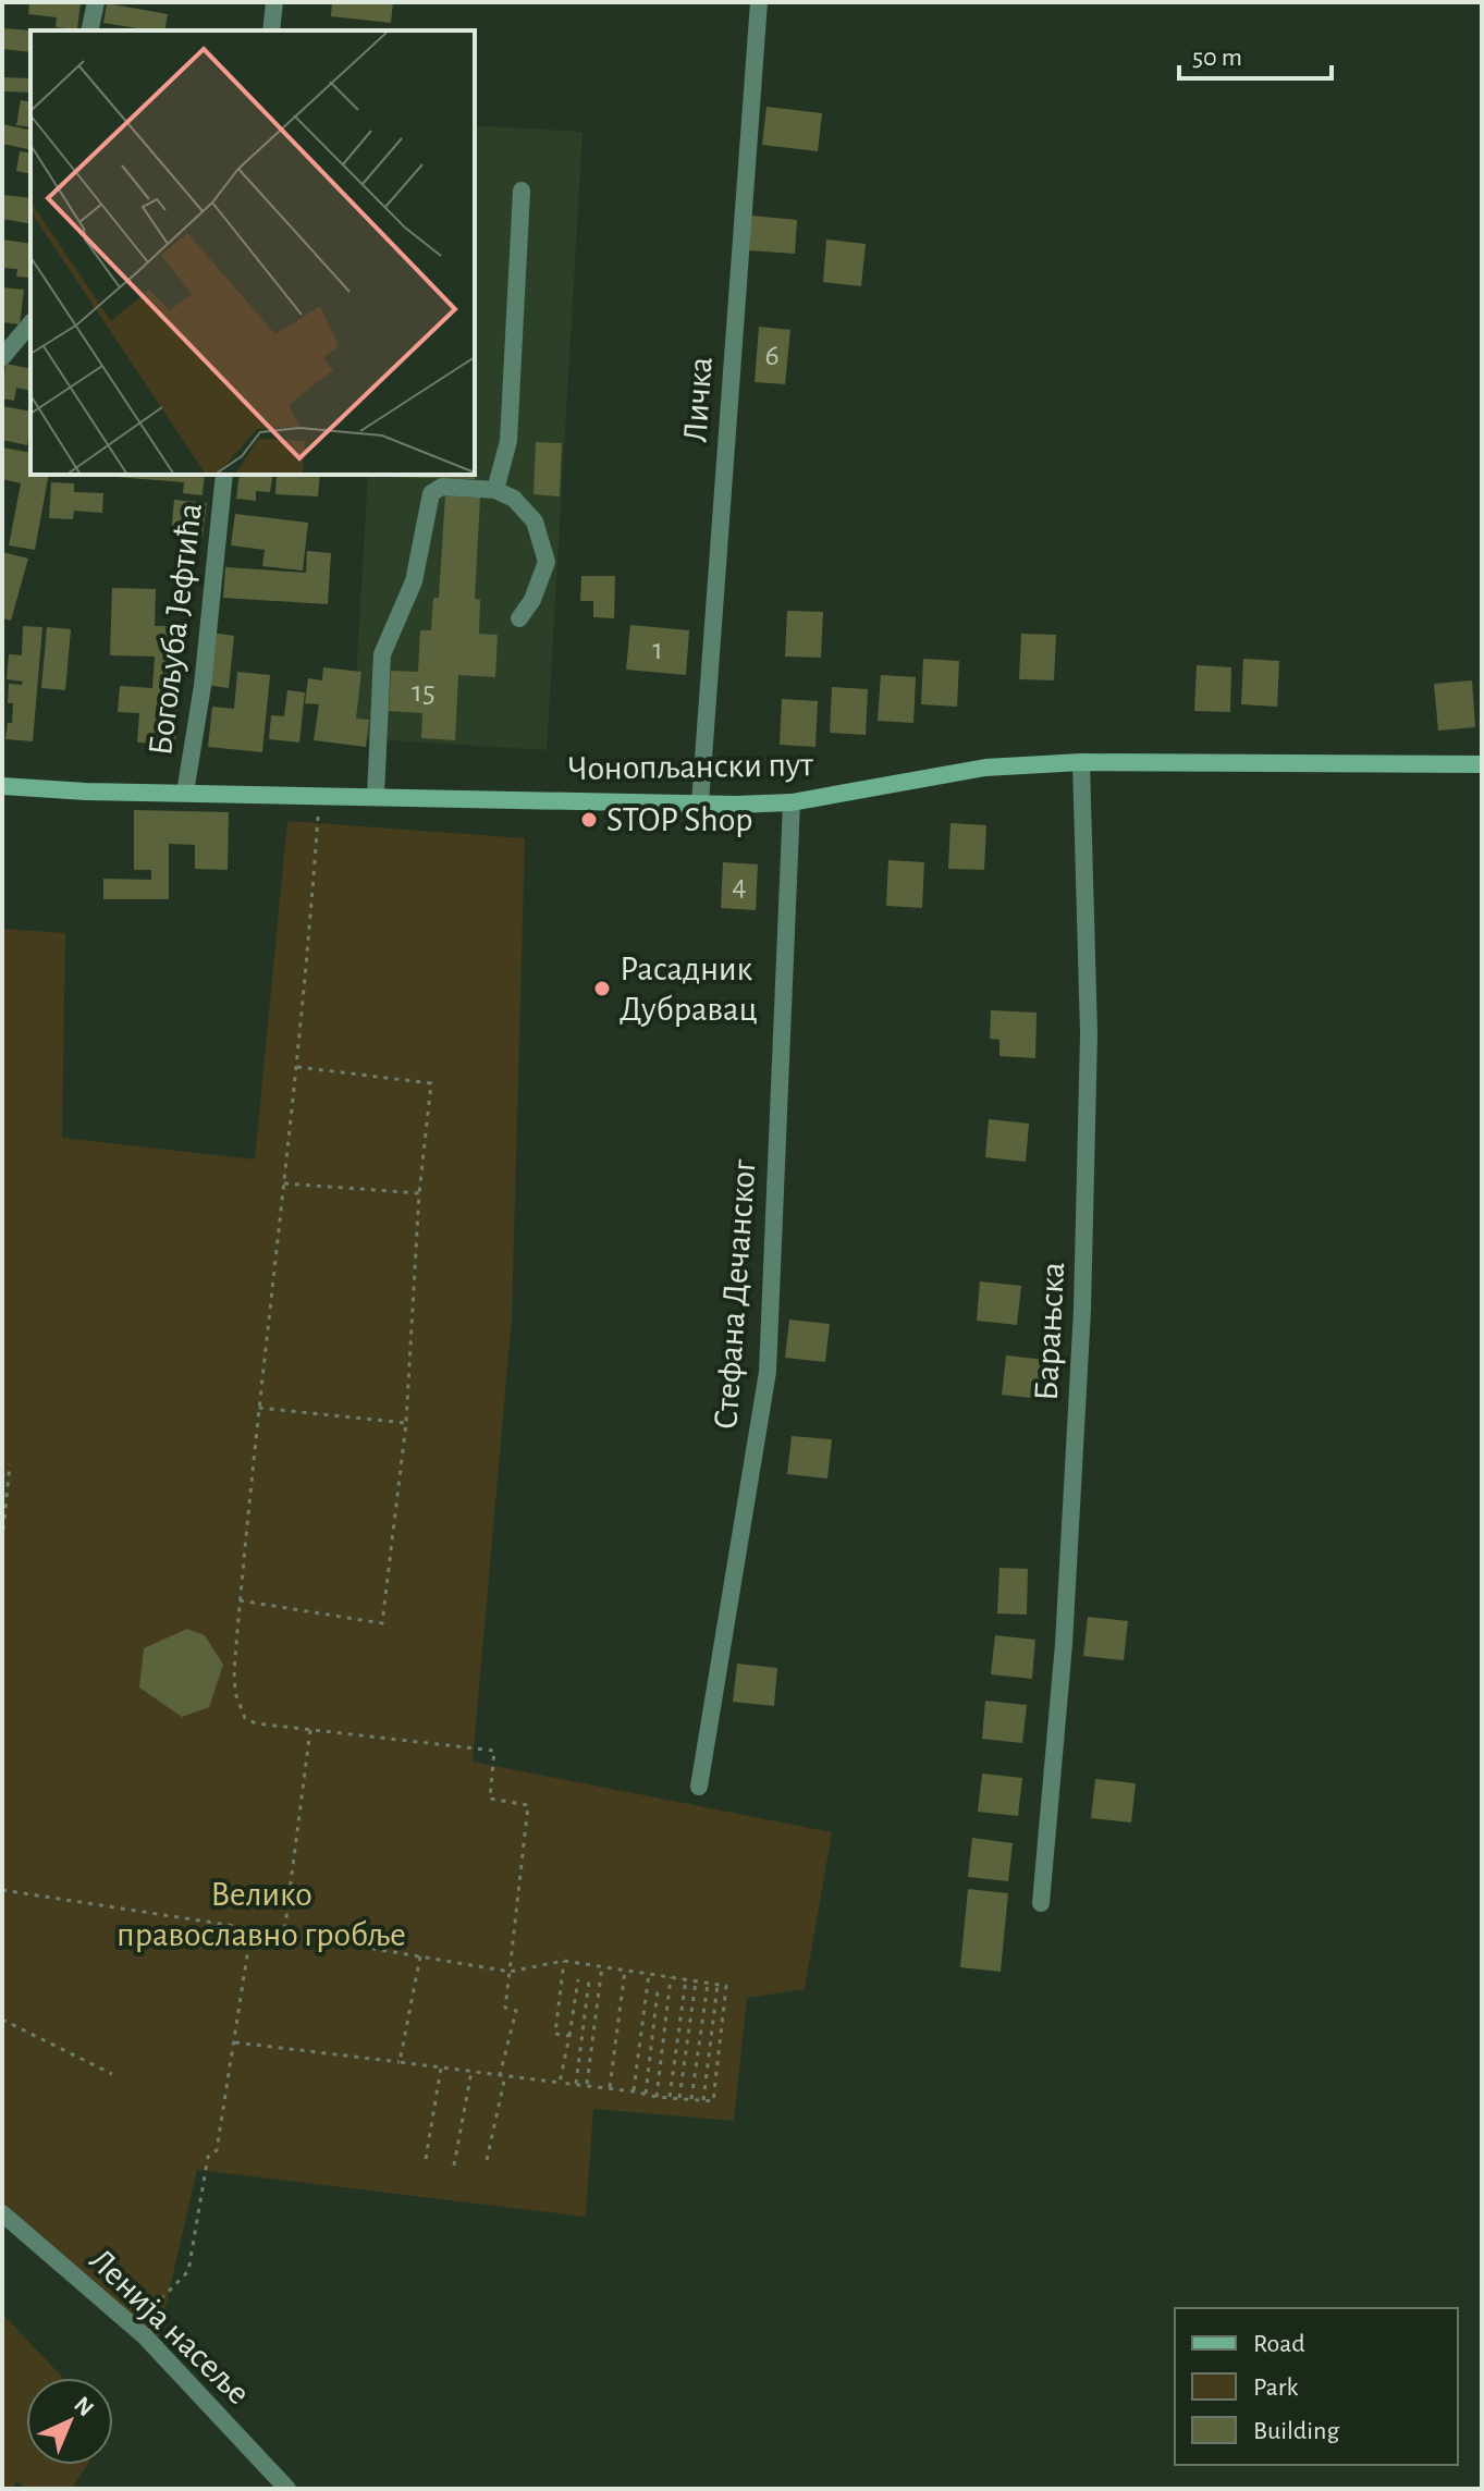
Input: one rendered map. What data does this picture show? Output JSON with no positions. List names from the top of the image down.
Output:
{
  "streets": {
    "street": [
      "Личка",
      "Богољуба Јефтића",
      "Чонопљански пут",
      "Стефана Дечанског",
      "Барањска",
      "Ленија насеље"
    ]
  },
  "crossings": [
    ["Личка", "Чонопљански пут"],
    ["Богољуба Јефтића", "Чонопљански пут"],
    ["Чонопљански пут", "Стефана Дечанског"],
    ["Чонопљански пут", "Барањска"]
  ],
  "parks": ["Велико православно гробље"],
  "places": ["STOP Shop", "Расадник Дубравац"],
  "house_numbers": [
    "6",
    "1",
    "15",
    "4"
  ],
  "legend": ["Road", "Park", "Building"],
  "scale_bar": "50 m",
  "north": "top right"
}
